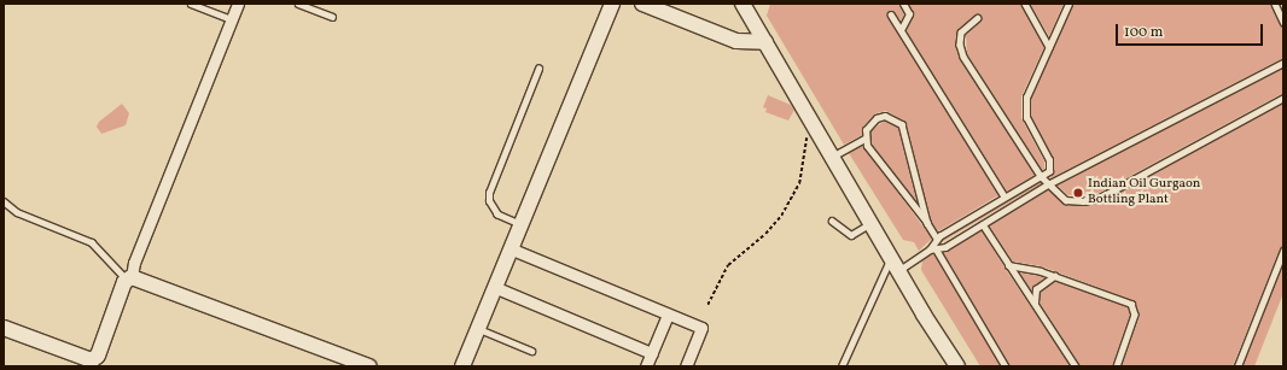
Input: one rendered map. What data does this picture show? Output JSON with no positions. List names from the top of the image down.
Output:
{
  "places": ["Indian Oil Gurgaon Bottling Plant"],
  "scale_bar": "100 m"
}
